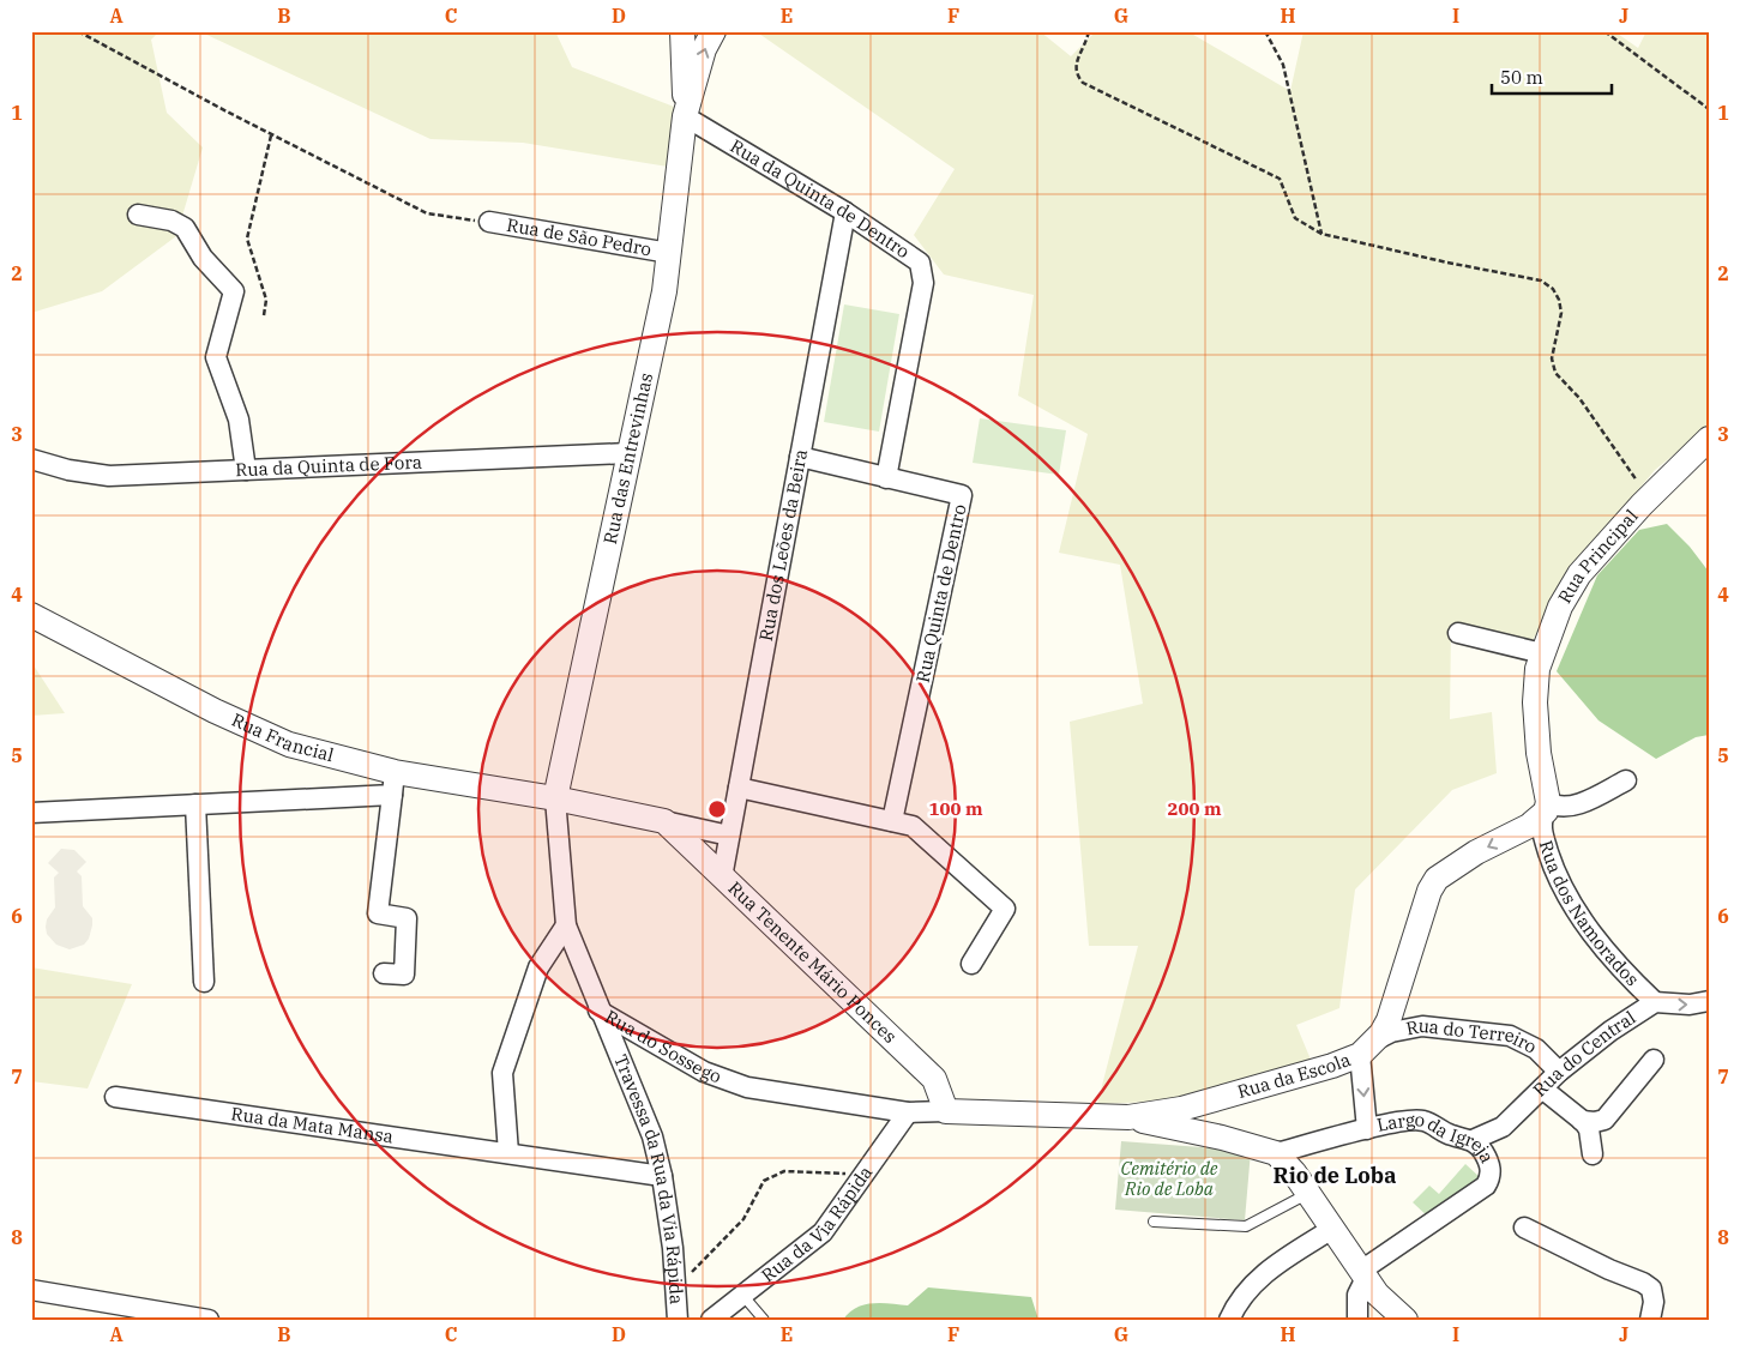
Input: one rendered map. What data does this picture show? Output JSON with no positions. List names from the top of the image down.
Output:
{
  "streets": {
    "street": [
      "Rua da Quinta de Dentro",
      "Rua de São Pedro",
      "Rua das Entrevinhas",
      "Rua da Quinta de Fora",
      "Rua dos Leões da Beira",
      "Rua Principal",
      "Rua Quinta de Dentro",
      "Rua Francial",
      "Rua dos Namorados",
      "Rua Tenente Mário Ponces",
      "Rua do Terreiro",
      "Rua do Sossego",
      "Rua do Central",
      "Rua da Escola",
      "Rua da Mata Mansa",
      "Largo da Igreja",
      "Travessa da Rua da Via Rápida",
      "Rua da Via Rápida"
    ]
  },
  "crossings": [
    ["Rua da Quinta de Dentro", "Rua das Entrevinhas"],
    ["Rua da Quinta de Dentro", "Rua dos Leões da Beira"],
    ["Rua da Quinta de Dentro", "Rua Quinta de Dentro"],
    ["Rua de São Pedro", "Rua das Entrevinhas"],
    ["Rua das Entrevinhas", "Rua da Quinta de Fora"],
    ["Rua das Entrevinhas", "Rua Francial"],
    ["Rua das Entrevinhas", "Rua do Sossego"],
    ["Rua dos Leões da Beira", "Rua Quinta de Dentro"],
    ["Rua dos Leões da Beira", "Rua Tenente Mário Ponces"],
    ["Rua Principal", "Rua dos Namorados"],
    ["Rua Francial", "Rua do Sossego"],
    ["Rua dos Namorados", "Rua do Central"],
    ["Rua Tenente Mário Ponces", "Rua do Sossego"],
    ["Rua do Terreiro", "Rua do Central"],
    ["Rua do Terreiro", "Rua da Escola"],
    ["Rua do Sossego", "Travessa da Rua da Via Rápida"],
    ["Rua do Sossego", "Rua da Via Rápida"],
    ["Rua do Central", "Largo da Igreja"],
    ["Rua da Mata Mansa", "Travessa da Rua da Via Rápida"]
  ],
  "districts": ["Rio de Loba"],
  "parks": ["Cemitério de Rio de Loba"],
  "scale_bar": "50 m",
  "grid": {
    "columns": [
      "A",
      "B",
      "C",
      "D",
      "E",
      "F",
      "G",
      "H",
      "I",
      "J"
    ],
    "rows": [
      "1",
      "2",
      "3",
      "4",
      "5",
      "6",
      "7",
      "8"
    ]
  },
  "rings": ["100 m", "200 m"]
}
